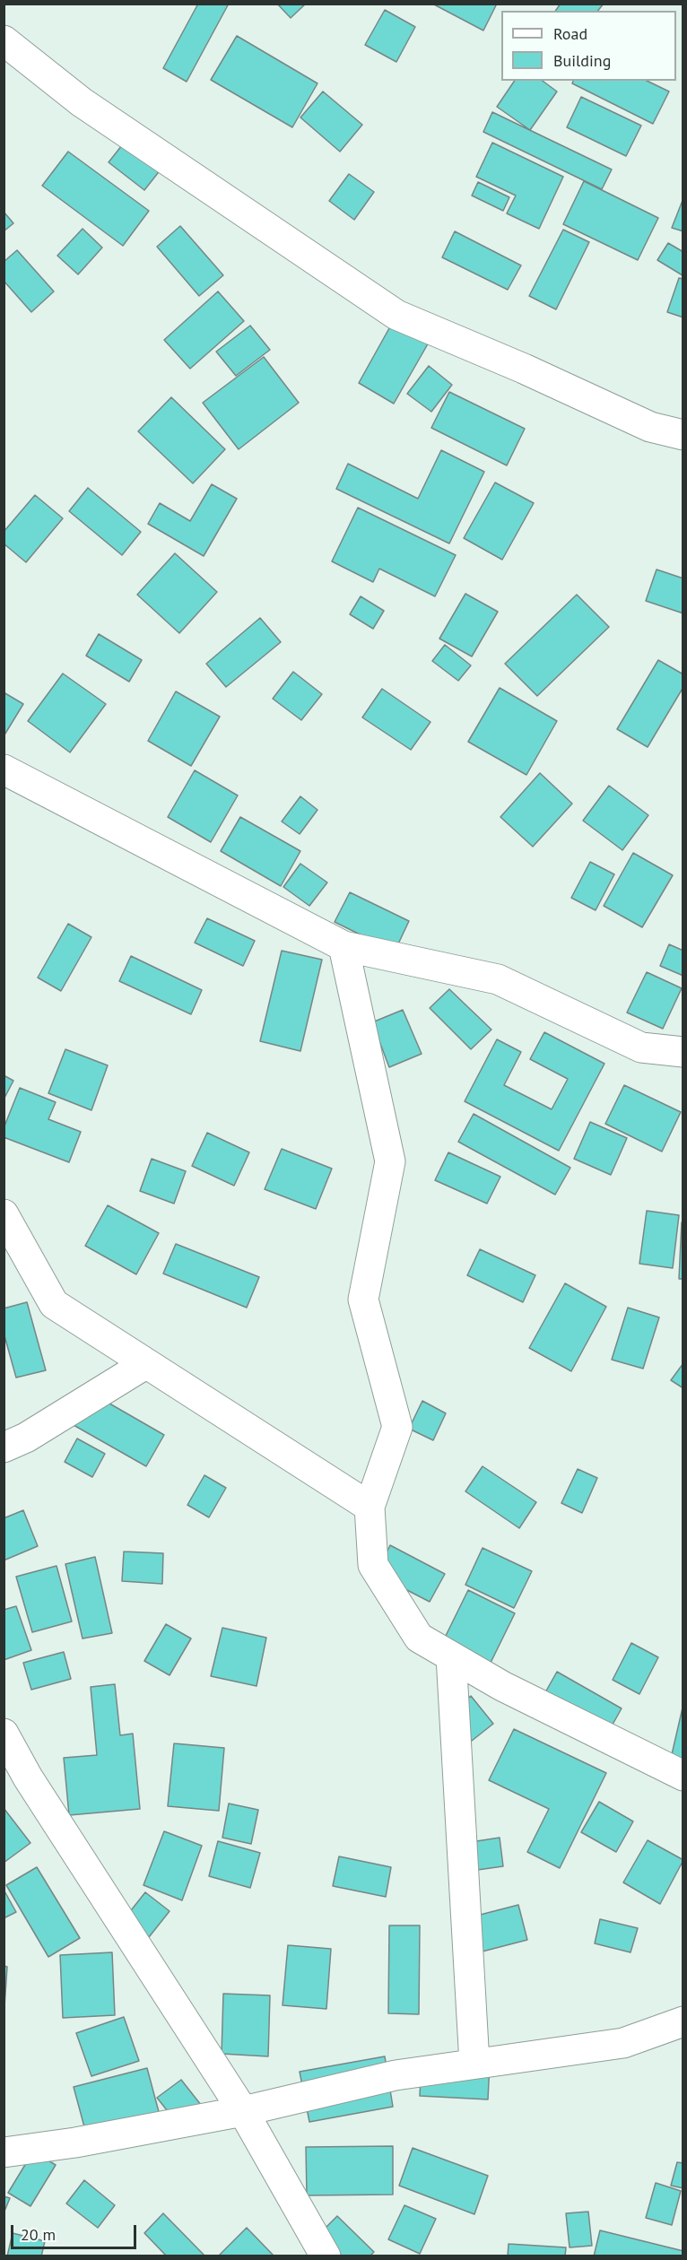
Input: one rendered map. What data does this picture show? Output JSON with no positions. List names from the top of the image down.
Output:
{
  "legend": ["Road", "Building"],
  "scale_bar": "20 m"
}
